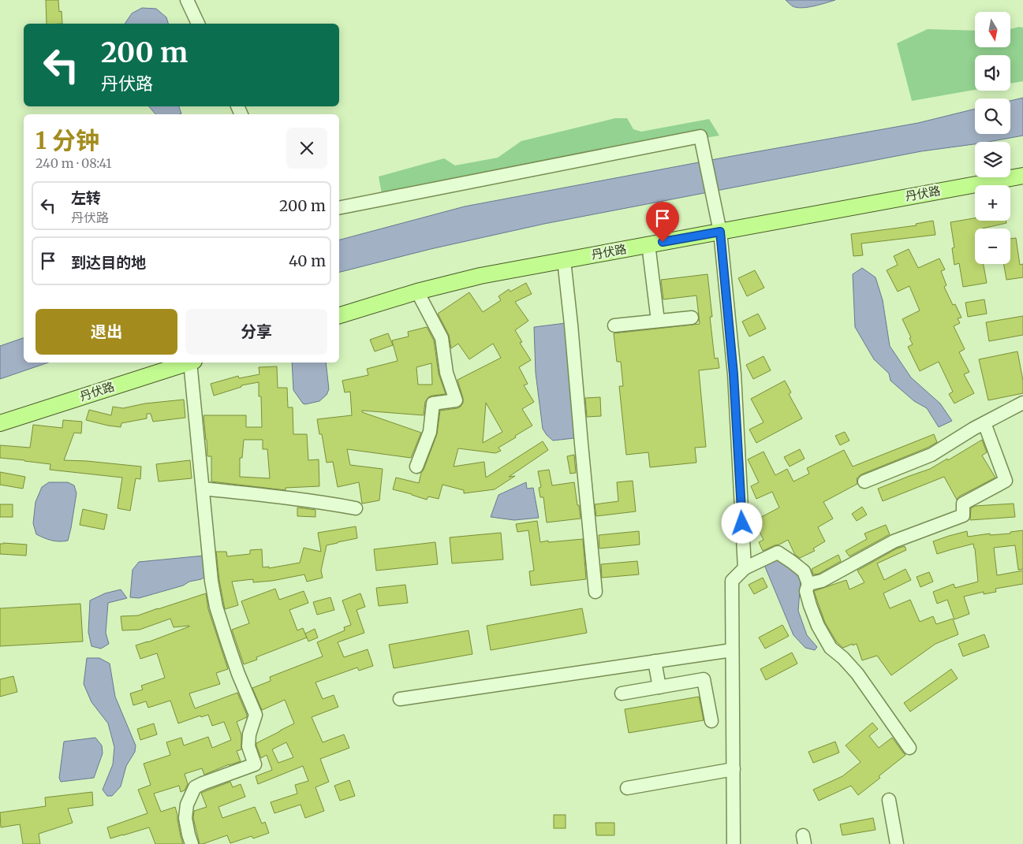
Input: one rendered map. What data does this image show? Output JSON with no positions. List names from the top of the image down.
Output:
{
  "streets": {
    "main road": ["丹伏路"]
  },
  "north": "bottom",
  "page": {
    "map_buttons": ["+", "−"],
    "turn": ["200 m", "丹伏路"],
    "heading": ["1 分钟", "240 m · 08:41"],
    "list": [
      {
        "name": "左转",
        "note": "丹伏路",
        "value": "200 m"
      },
      {
        "name": "到达目的地",
        "value": "40 m"
      }
    ],
    "buttons": ["退出", "分享"]
  }
}
